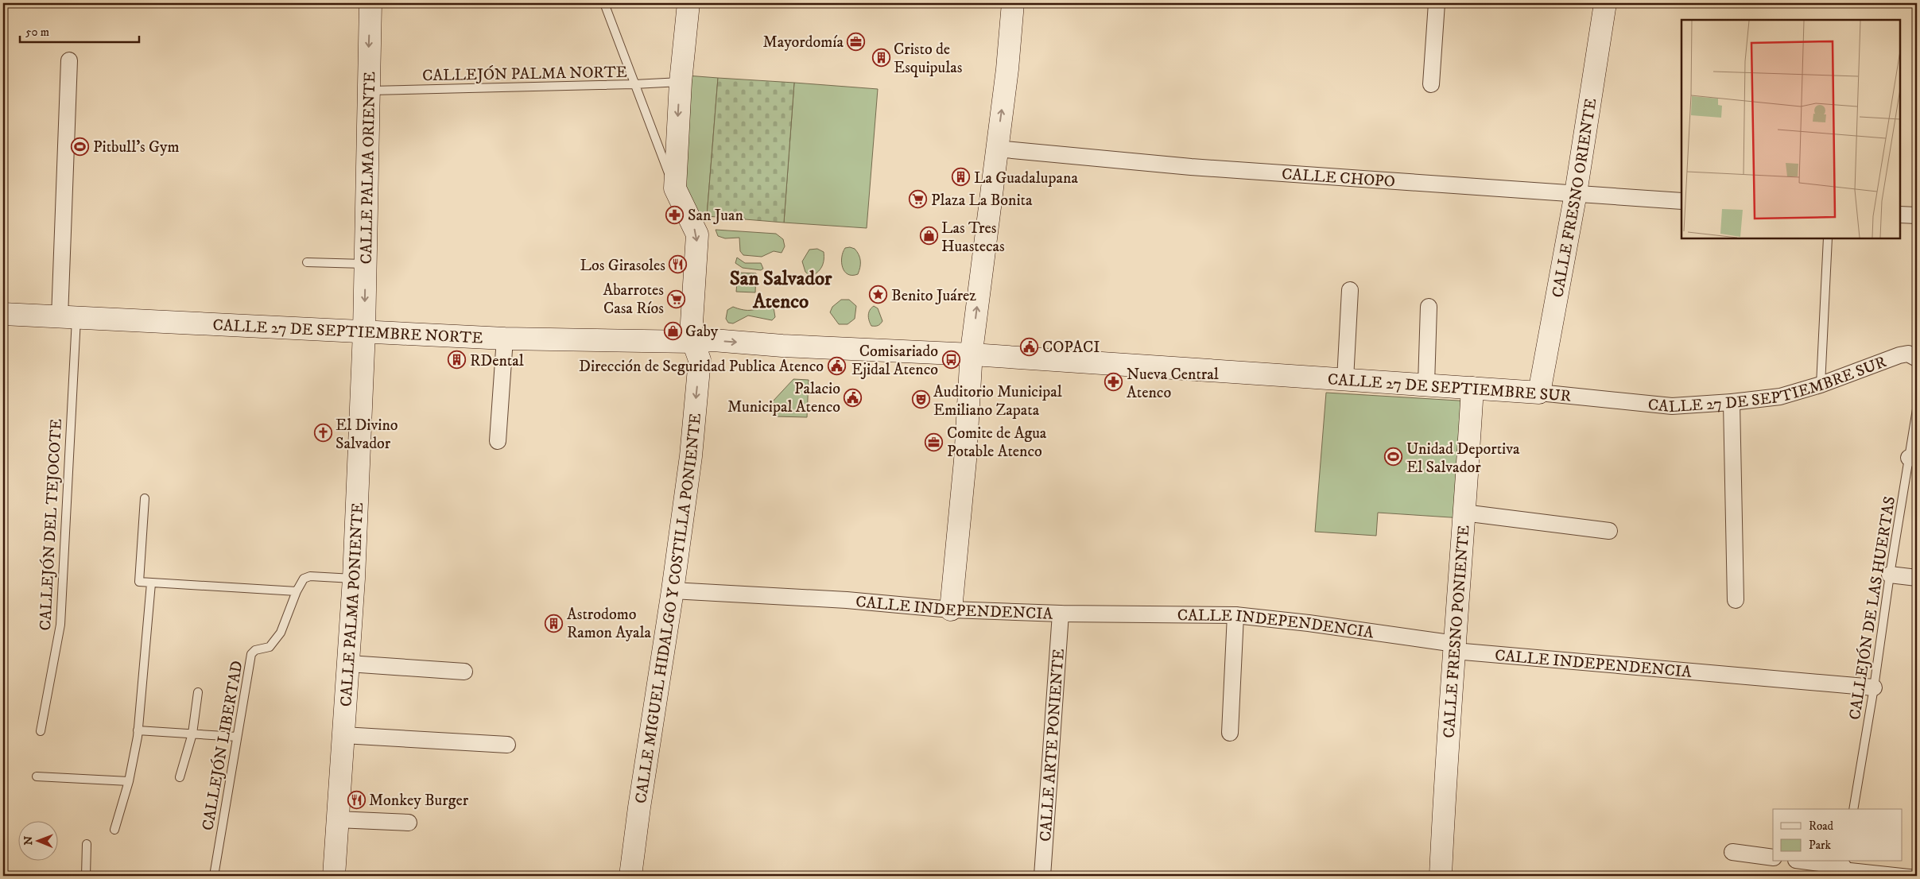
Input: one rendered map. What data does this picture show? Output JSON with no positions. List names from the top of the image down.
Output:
{
  "streets": {
    "street": [
      "CALLE PALMA ORIENTE",
      "CALLE CHOPO",
      "CALLE FRESNO ORIENTE",
      "CALLE 27 DE SEPTIEMBRE NORTE",
      "CALLE 27 DE SEPTIEMBRE SUR",
      "CALLE PALMA PONIENTE",
      "CALLE INDEPENDENCIA",
      "CALLE MIGUEL HIDALGO Y COSTILLA PONIENTE",
      "CALLE FRESNO PONIENTE",
      "CALLE ARTE PONIENTE"
    ],
    "lane": [
      "CALLEJÓN PALMA NORTE",
      "CALLEJÓN DEL TEJOCOTE",
      "CALLEJÓN DE LAS HUERTAS",
      "CALLEJÓN LIBERTAD"
    ]
  },
  "crossings": [
    ["CALLEJÓN PALMA NORTE", "CALLE PALMA ORIENTE"],
    ["CALLE PALMA ORIENTE", "CALLE 27 DE SEPTIEMBRE NORTE"],
    ["CALLE PALMA ORIENTE", "CALLE PALMA PONIENTE"],
    ["CALLE CHOPO", "CALLE FRESNO ORIENTE"],
    ["CALLE FRESNO ORIENTE", "CALLE 27 DE SEPTIEMBRE SUR"],
    ["CALLE 27 DE SEPTIEMBRE NORTE", "CALLE 27 DE SEPTIEMBRE SUR"],
    ["CALLE 27 DE SEPTIEMBRE NORTE", "CALLEJÓN DEL TEJOCOTE"],
    ["CALLE 27 DE SEPTIEMBRE NORTE", "CALLE PALMA PONIENTE"],
    ["CALLE 27 DE SEPTIEMBRE NORTE", "CALLE MIGUEL HIDALGO Y COSTILLA PONIENTE"],
    ["CALLE 27 DE SEPTIEMBRE SUR", "CALLE FRESNO PONIENTE"],
    ["CALLE INDEPENDENCIA", "CALLE MIGUEL HIDALGO Y COSTILLA PONIENTE"],
    ["CALLE INDEPENDENCIA", "CALLEJÓN DE LAS HUERTAS"],
    ["CALLE INDEPENDENCIA", "CALLE FRESNO PONIENTE"],
    ["CALLE INDEPENDENCIA", "CALLE ARTE PONIENTE"]
  ],
  "one_way": ["CALLE PALMA ORIENTE"],
  "districts": ["San Salvador Atenco"],
  "places": {
    "office": ["Mayordomía", "Comite de Agua Potable Atenco"],
    "building": [
      "Cristo de Esquipulas",
      "La Guadalupana",
      "RDental",
      "Astrodomo Ramon Ayala"
    ],
    "sports": ["Pitbull's Gym", "Unidad Deportiva El Salvador"],
    "supermarket": ["Plaza La Bonita", "Abarrotes Casa Ríos"],
    "pharmacy": ["San Juan", "Nueva Central Atenco"],
    "shop": ["Las Tres Huastecas", "Gaby"],
    "restaurant": ["Los Girasoles", "Monkey Burger"],
    "place": ["Benito Juárez"],
    "public building": ["COPACI", "Dirección de Seguridad Publica Atenco", "Palacio Municipal Atenco"],
    "bus stop": ["Comisariado Ejidal Atenco"],
    "theatre": ["Auditorio Municipal Emiliano Zapata"],
    "church": ["El Divino Salvador"]
  },
  "legend": ["Road", "Park"],
  "scale_bar": "50 m",
  "north": "left"
}
